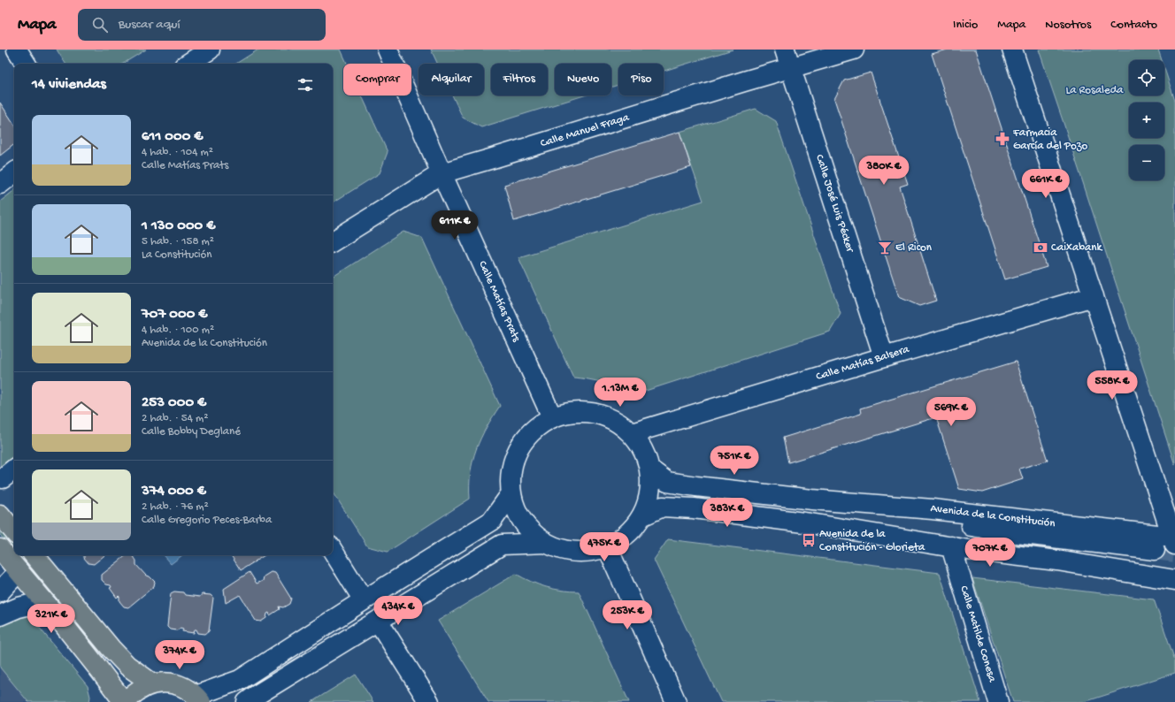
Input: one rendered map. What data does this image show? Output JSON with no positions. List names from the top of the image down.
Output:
{
  "streets": {
    "street": [
      "Calle Manuel Fraga",
      "Calle José Luis Pécker",
      "Calle Matías Prats",
      "Calle Matías Balsera",
      "Avenida de la Constitución",
      "Calle Matilde Conesa"
    ]
  },
  "crossings": [
    ["Calle Manuel Fraga", "Calle José Luis Pécker"],
    ["Calle Manuel Fraga", "Calle Matías Prats"],
    ["Calle José Luis Pécker", "Calle Matías Balsera"],
    ["Avenida de la Constitución", "Calle Matilde Conesa"]
  ],
  "parks": ["La Rosaleda"],
  "places": {
    "pharmacy": ["Farmacia García del Pozo"],
    "bar": ["El Ricon"],
    "bank": ["Caixabank"],
    "bus stop": ["Avenida de la Constitución - Glorieta"]
  },
  "page": {
    "header": "Mapa",
    "search": "Buscar aquí",
    "nav": [
      "Inicio",
      "Mapa",
      "Nosotros",
      "Contacto"
    ],
    "map_buttons": ["+", "−"],
    "chip": [
      "Comprar",
      "Alquilar",
      "Filtros",
      "Nuevo",
      "Piso"
    ],
    "heading": "14 viviendas",
    "list": [
      {
        "name": "611 000 €",
        "note": "4 hab. · 104 m² · Calle Matías Prats"
      },
      {
        "name": "1 130 000 €",
        "note": "5 hab. · 158 m² · La Constitución"
      },
      {
        "name": "707 000 €",
        "note": "4 hab. · 100 m² · Avenida de la Constitución"
      },
      {
        "name": "253 000 €",
        "note": "2 hab. · 54 m² · Calle Bobby Deglané"
      },
      {
        "name": "374 000 €",
        "note": "2 hab. · 76 m² · Calle Gregorio Peces-Barba"
      }
    ],
    "price": [
      "380K €",
      "661K €",
      "611K €",
      "558K €",
      "1.13M €",
      "569K €",
      "751K €",
      "383K €",
      "475K €",
      "707K €",
      "434K €",
      "253K €",
      "321K €",
      "374K €"
    ]
  }
}
